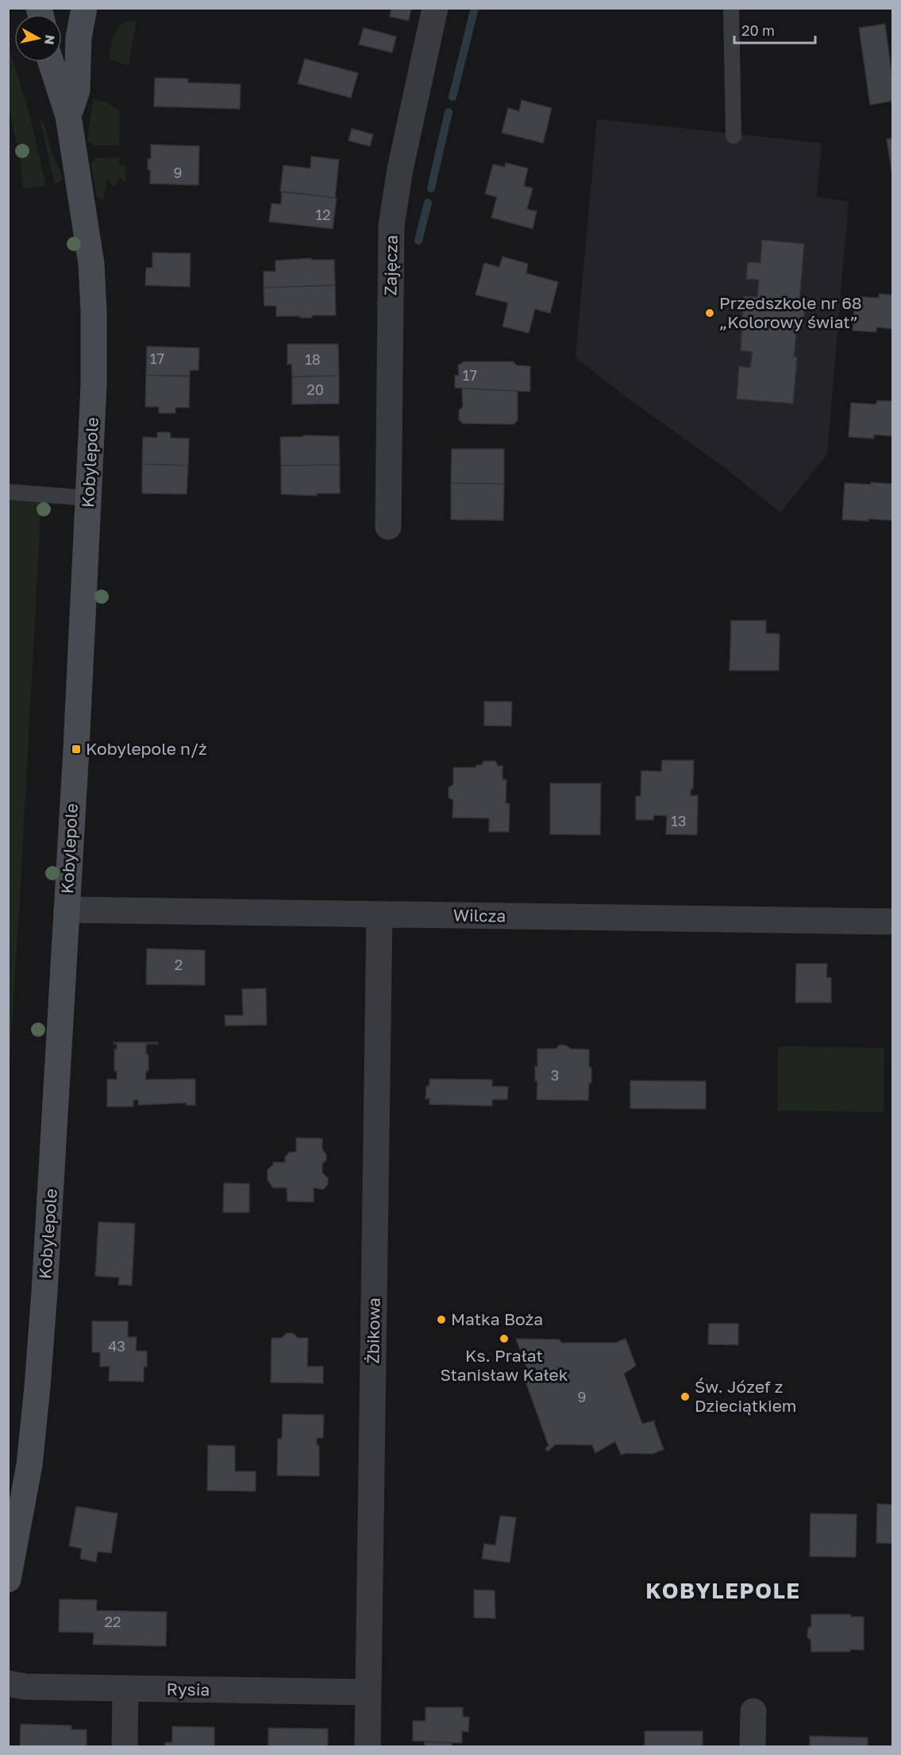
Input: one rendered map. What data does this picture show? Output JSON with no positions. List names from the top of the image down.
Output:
{
  "streets": {
    "street": [
      "Zajęcza",
      "Kobylepole",
      "Wilcza",
      "Żbikowa",
      "Rysia"
    ]
  },
  "crossings": [
    ["Kobylepole", "Wilcza"],
    ["Wilcza", "Żbikowa"],
    ["Żbikowa", "Rysia"]
  ],
  "districts": ["KOBYLEPOLE"],
  "places": {
    "other": [
      "Przedszkole nr 68 „Kolorowy świat”",
      "Matka Boża",
      "Ks. Prałat Stanisław Kałek",
      "Św. Józef z Dzieciątkiem"
    ],
    "transit": ["Kobylepole n/ż"]
  },
  "house_numbers": [
    "9",
    "12",
    "17",
    "18",
    "17",
    "20",
    "13",
    "2",
    "3",
    "43",
    "9",
    "22"
  ],
  "scale_bar": "20 m",
  "north": "right"
}
